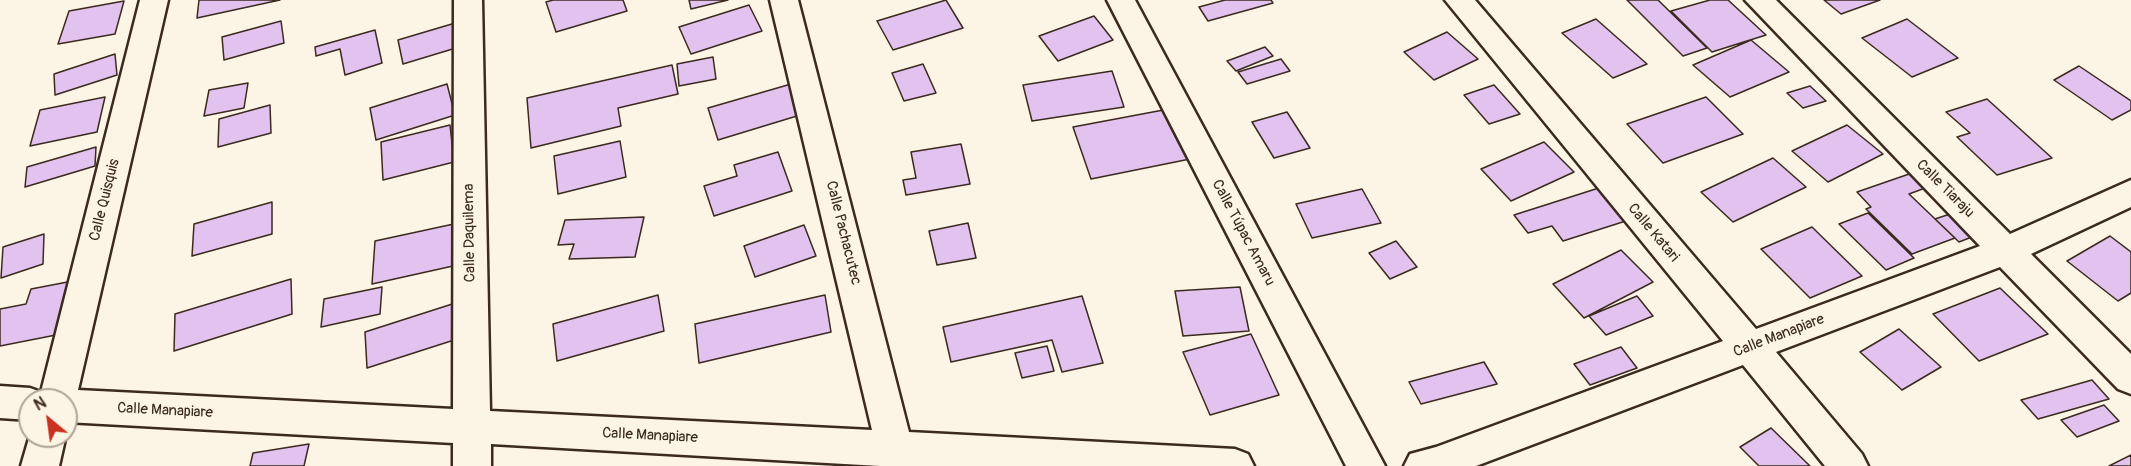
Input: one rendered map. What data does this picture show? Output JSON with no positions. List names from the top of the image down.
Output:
{
  "streets": {
    "street": [
      "Calle Tiaraju",
      "Calle Quisquis",
      "Calle Daquilema",
      "Calle Pachacutec",
      "Calle Túpac Amaru",
      "Calle Katari",
      "Calle Manapiare"
    ]
  },
  "crossings": [
    ["Calle Tiaraju", "Calle Manapiare"],
    ["Calle Daquilema", "Calle Manapiare"],
    ["Calle Pachacutec", "Calle Manapiare"],
    ["Calle Katari", "Calle Manapiare"]
  ],
  "north": "top left"
}
